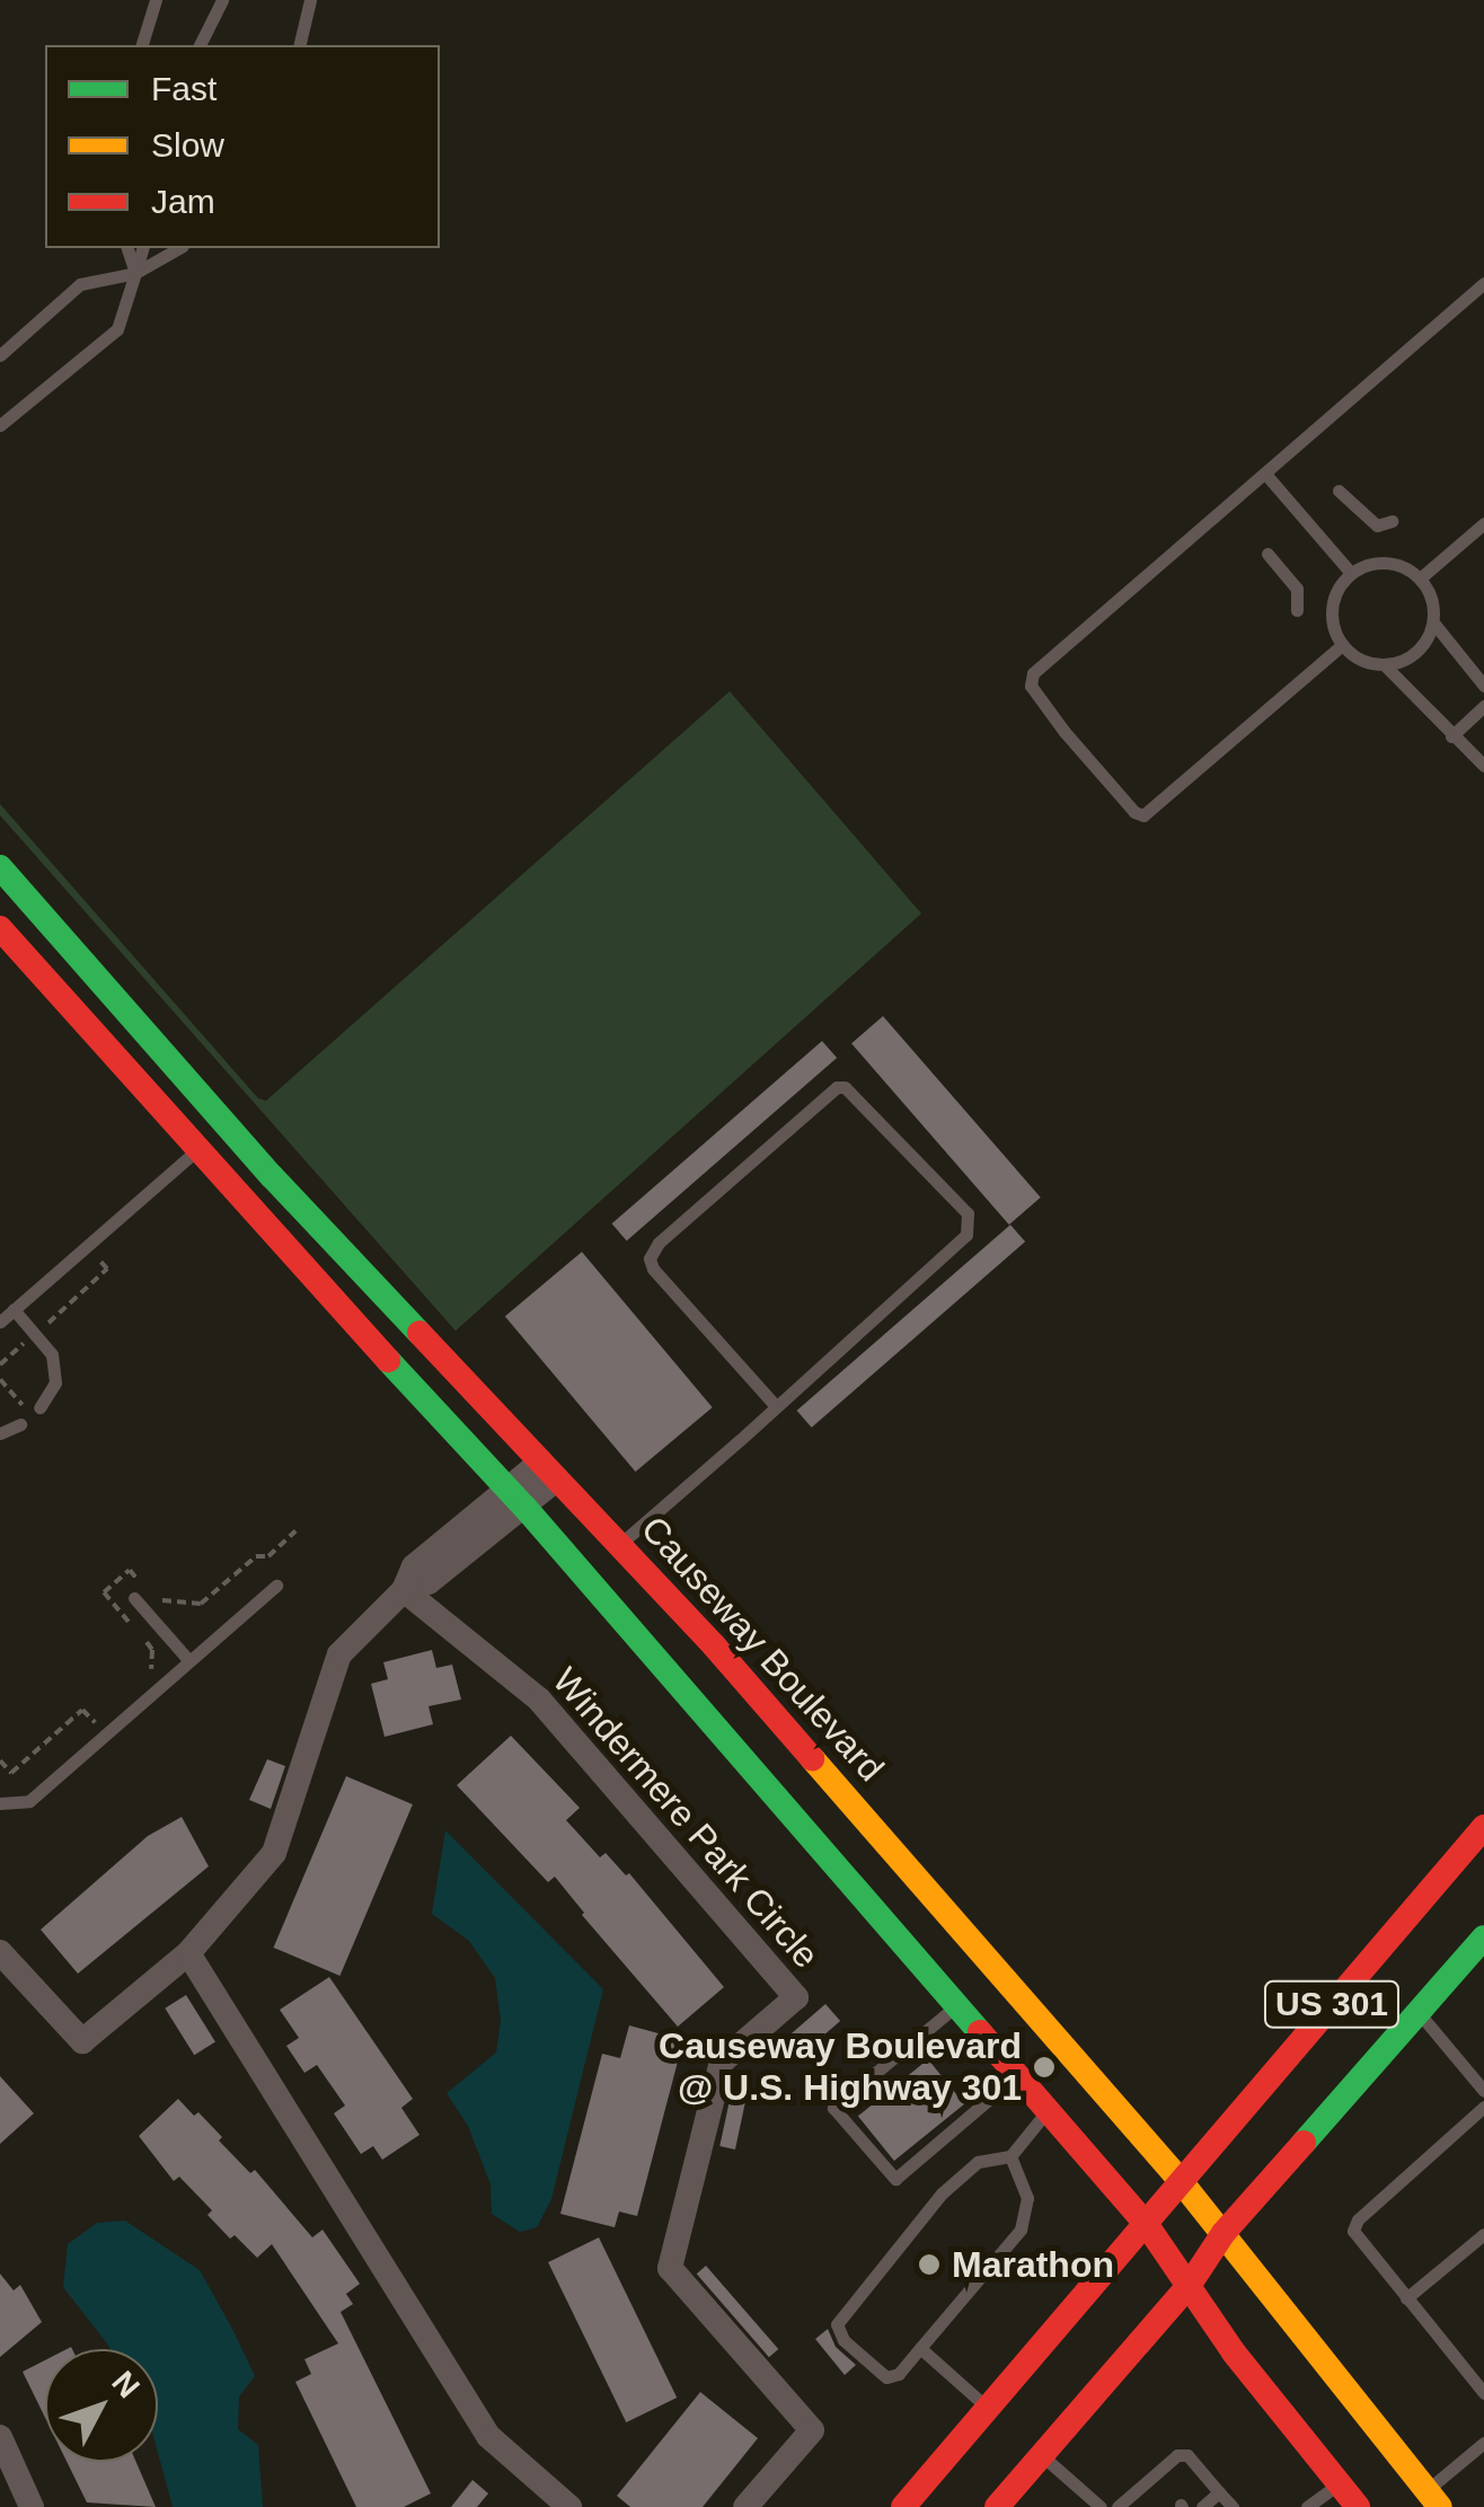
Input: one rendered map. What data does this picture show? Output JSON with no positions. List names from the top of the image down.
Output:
{
  "streets": {
    "main road": ["Causeway Boulevard", "US 301"],
    "street": ["Windermere Park Circle"]
  },
  "crossings": [
    ["Causeway Boulevard", "US 301"]
  ],
  "places": ["Causeway Boulevard @ U.S. Highway 301", "Marathon"],
  "legend": ["Fast", "Slow", "Jam"],
  "north": "top right"
}
